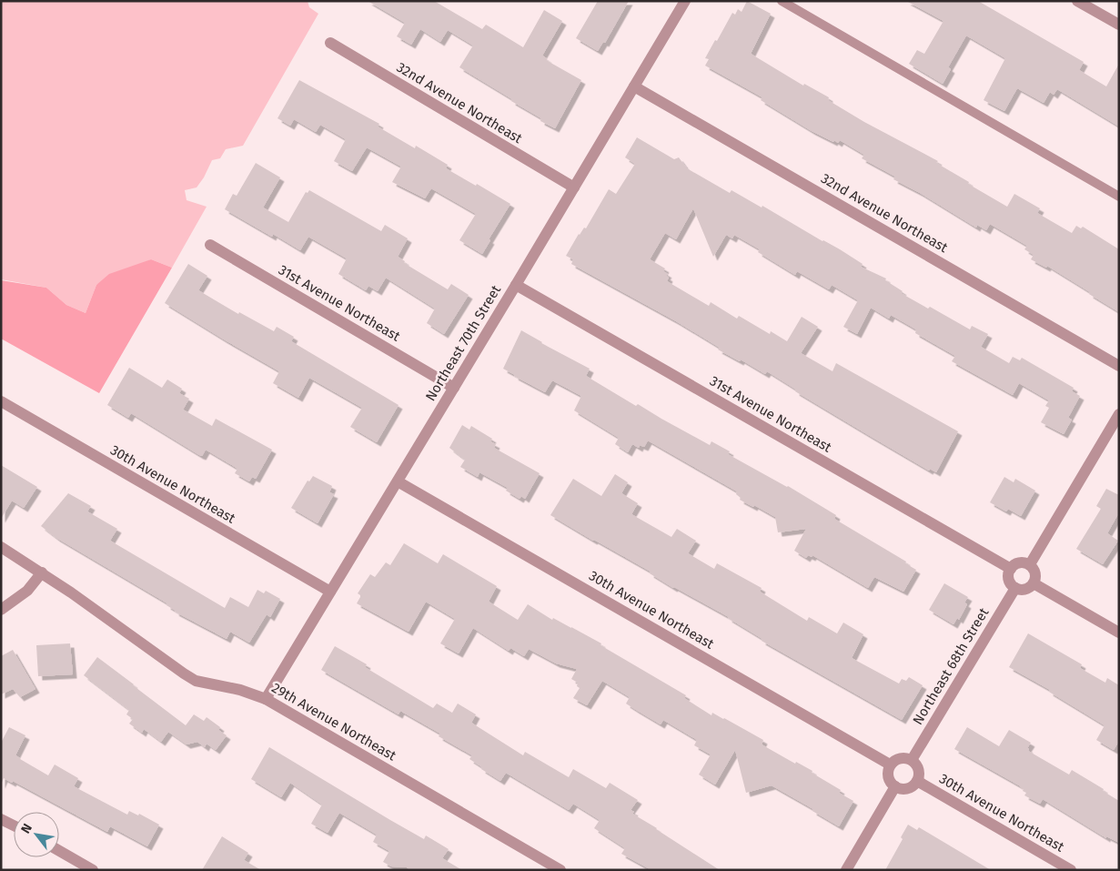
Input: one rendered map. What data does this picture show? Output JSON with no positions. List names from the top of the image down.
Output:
{
  "streets": {
    "street": [
      "32nd Avenue Northeast",
      "31st Avenue Northeast",
      "Northeast 70th Street",
      "30th Avenue Northeast",
      "Northeast 68th Street",
      "29th Avenue Northeast"
    ]
  },
  "crossings": [
    ["32nd Avenue Northeast", "Northeast 70th Street"],
    ["31st Avenue Northeast", "Northeast 70th Street"],
    ["31st Avenue Northeast", "Northeast 68th Street"],
    ["Northeast 70th Street", "30th Avenue Northeast"],
    ["Northeast 70th Street", "29th Avenue Northeast"],
    ["30th Avenue Northeast", "Northeast 68th Street"]
  ],
  "north": "top left"
}
